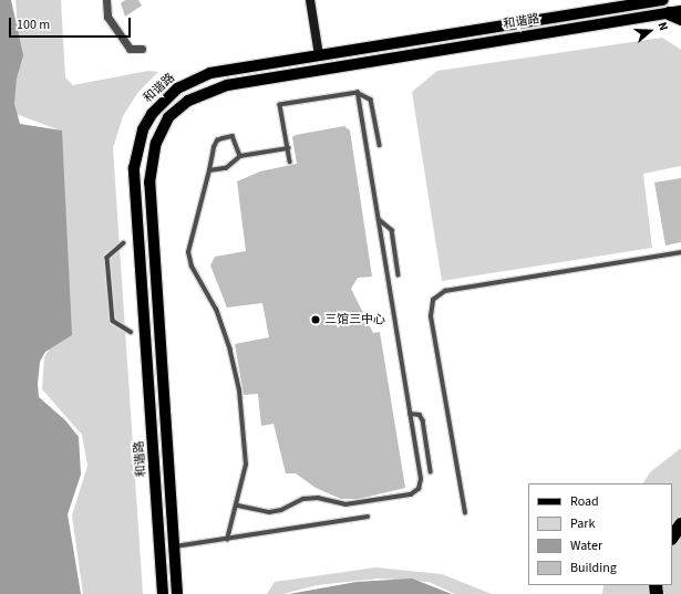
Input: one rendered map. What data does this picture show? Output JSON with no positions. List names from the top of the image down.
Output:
{
  "streets": {
    "main road": ["和谐路"]
  },
  "places": ["三馆三中心"],
  "legend": [
    "Road",
    "Park",
    "Water",
    "Building"
  ],
  "scale_bar": "100 m",
  "north": "right"
}
